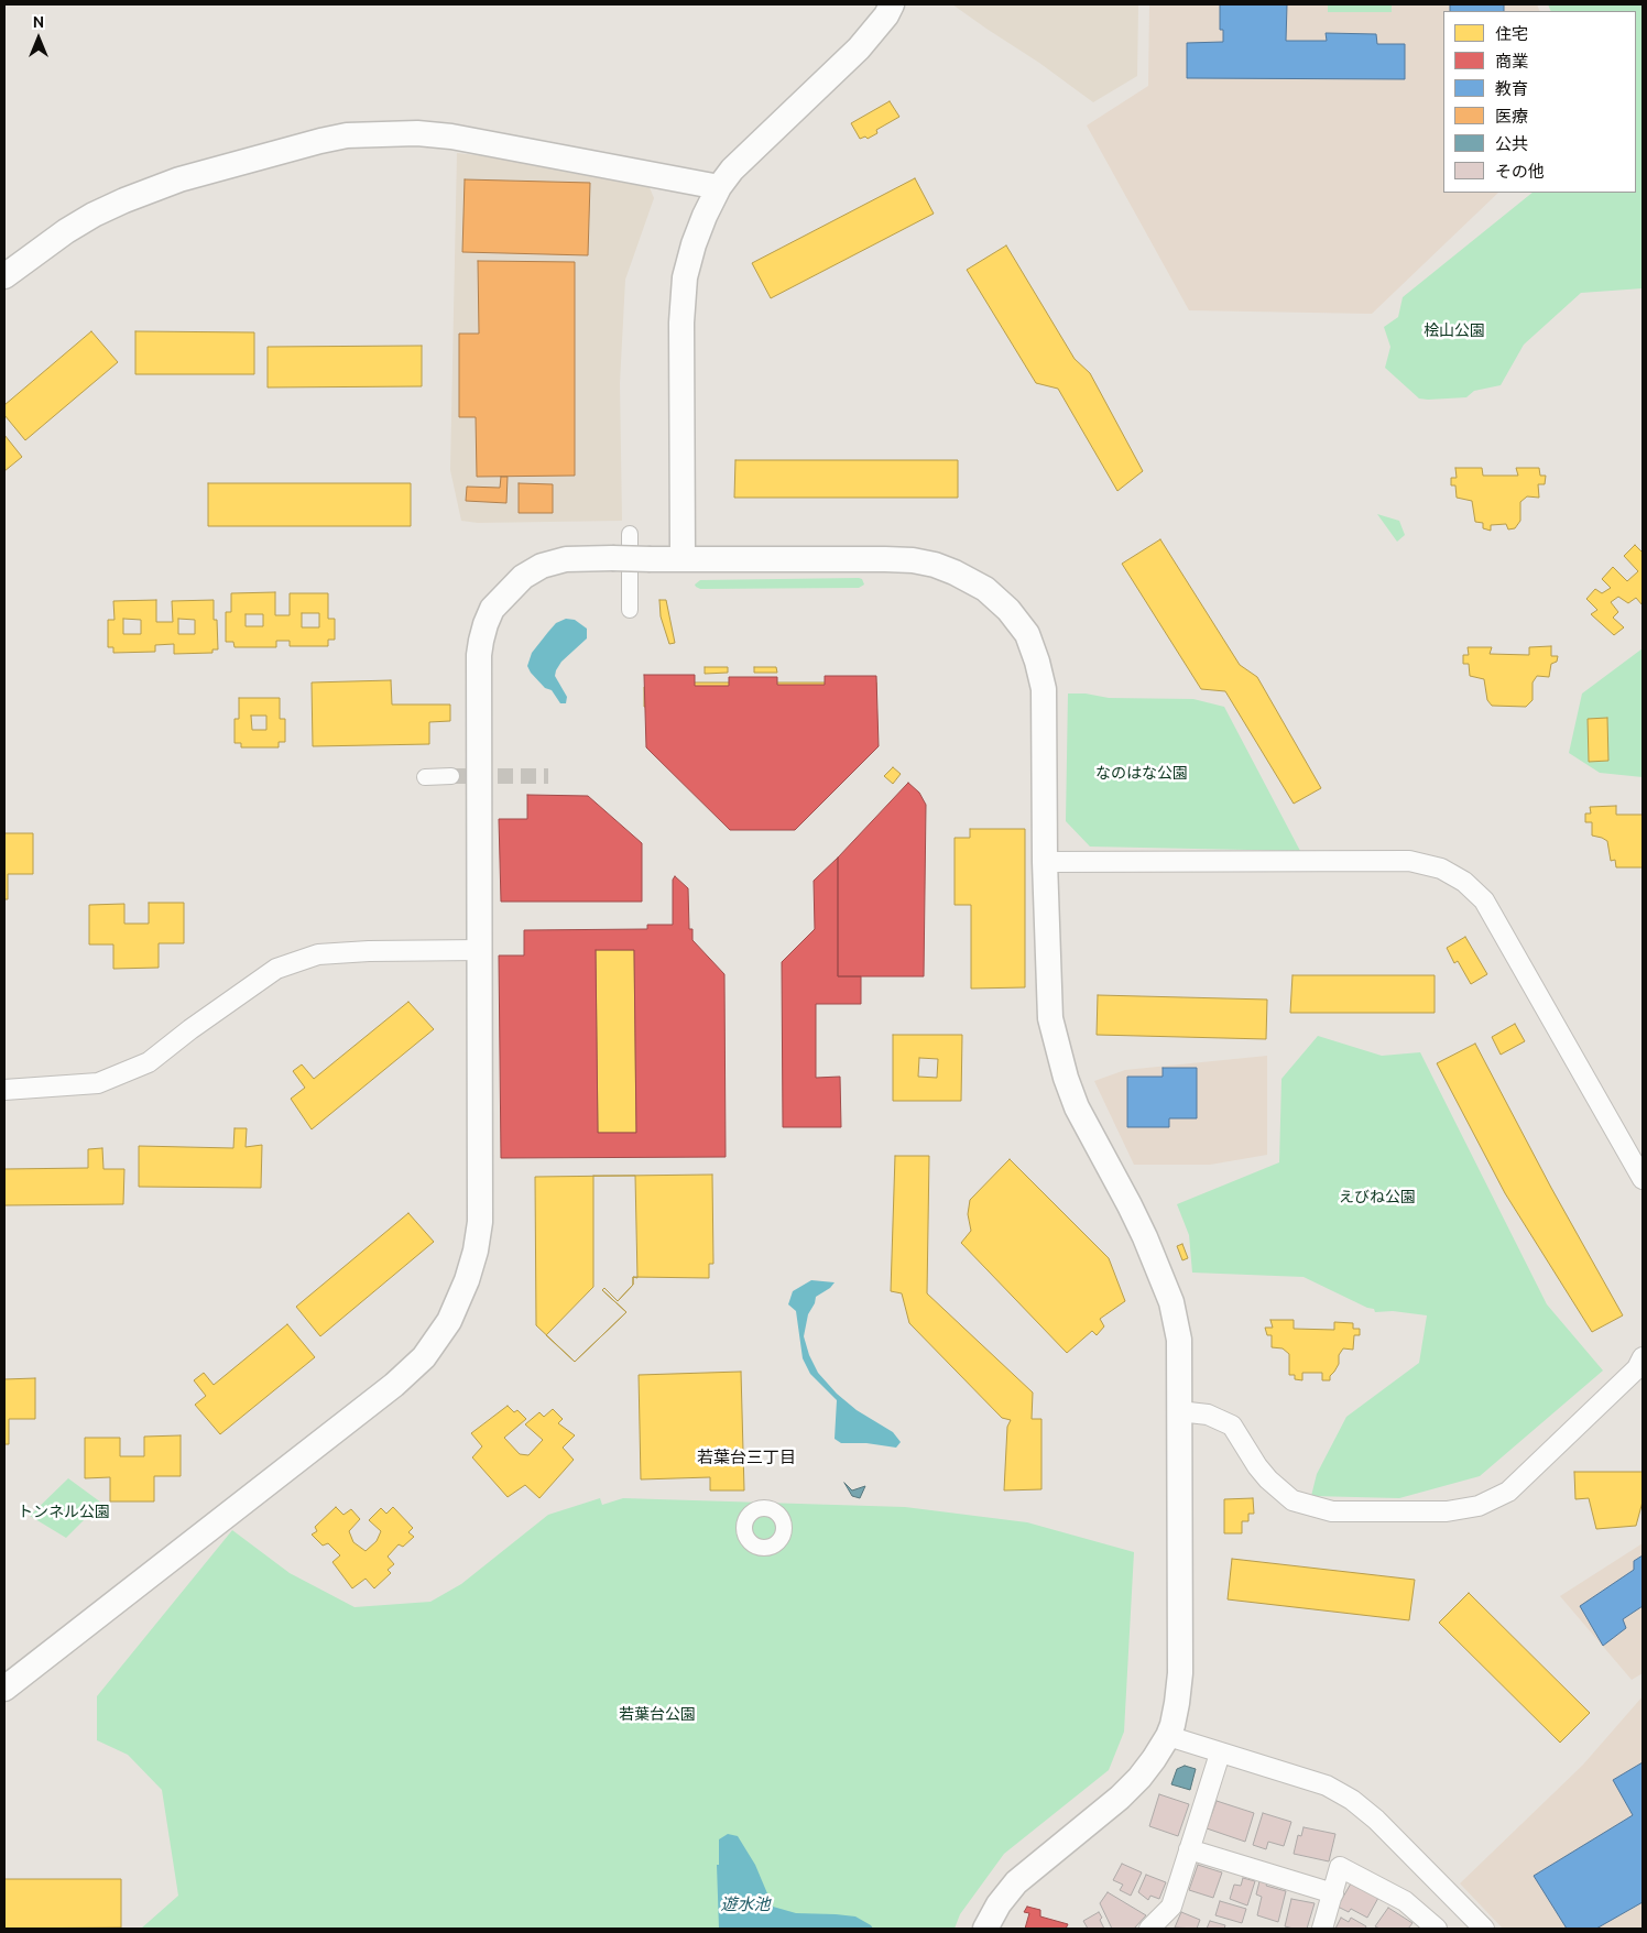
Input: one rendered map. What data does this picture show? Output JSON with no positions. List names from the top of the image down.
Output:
{
  "districts": ["若葉台三丁目"],
  "water": ["遊水池"],
  "parks": [
    "桧山公園",
    "なのはな公園",
    "えびね公園",
    "トンネル公園",
    "若葉台公園"
  ],
  "legend": [
    "住宅",
    "商業",
    "教育",
    "医療",
    "公共",
    "その他"
  ],
  "north": "top"
}
